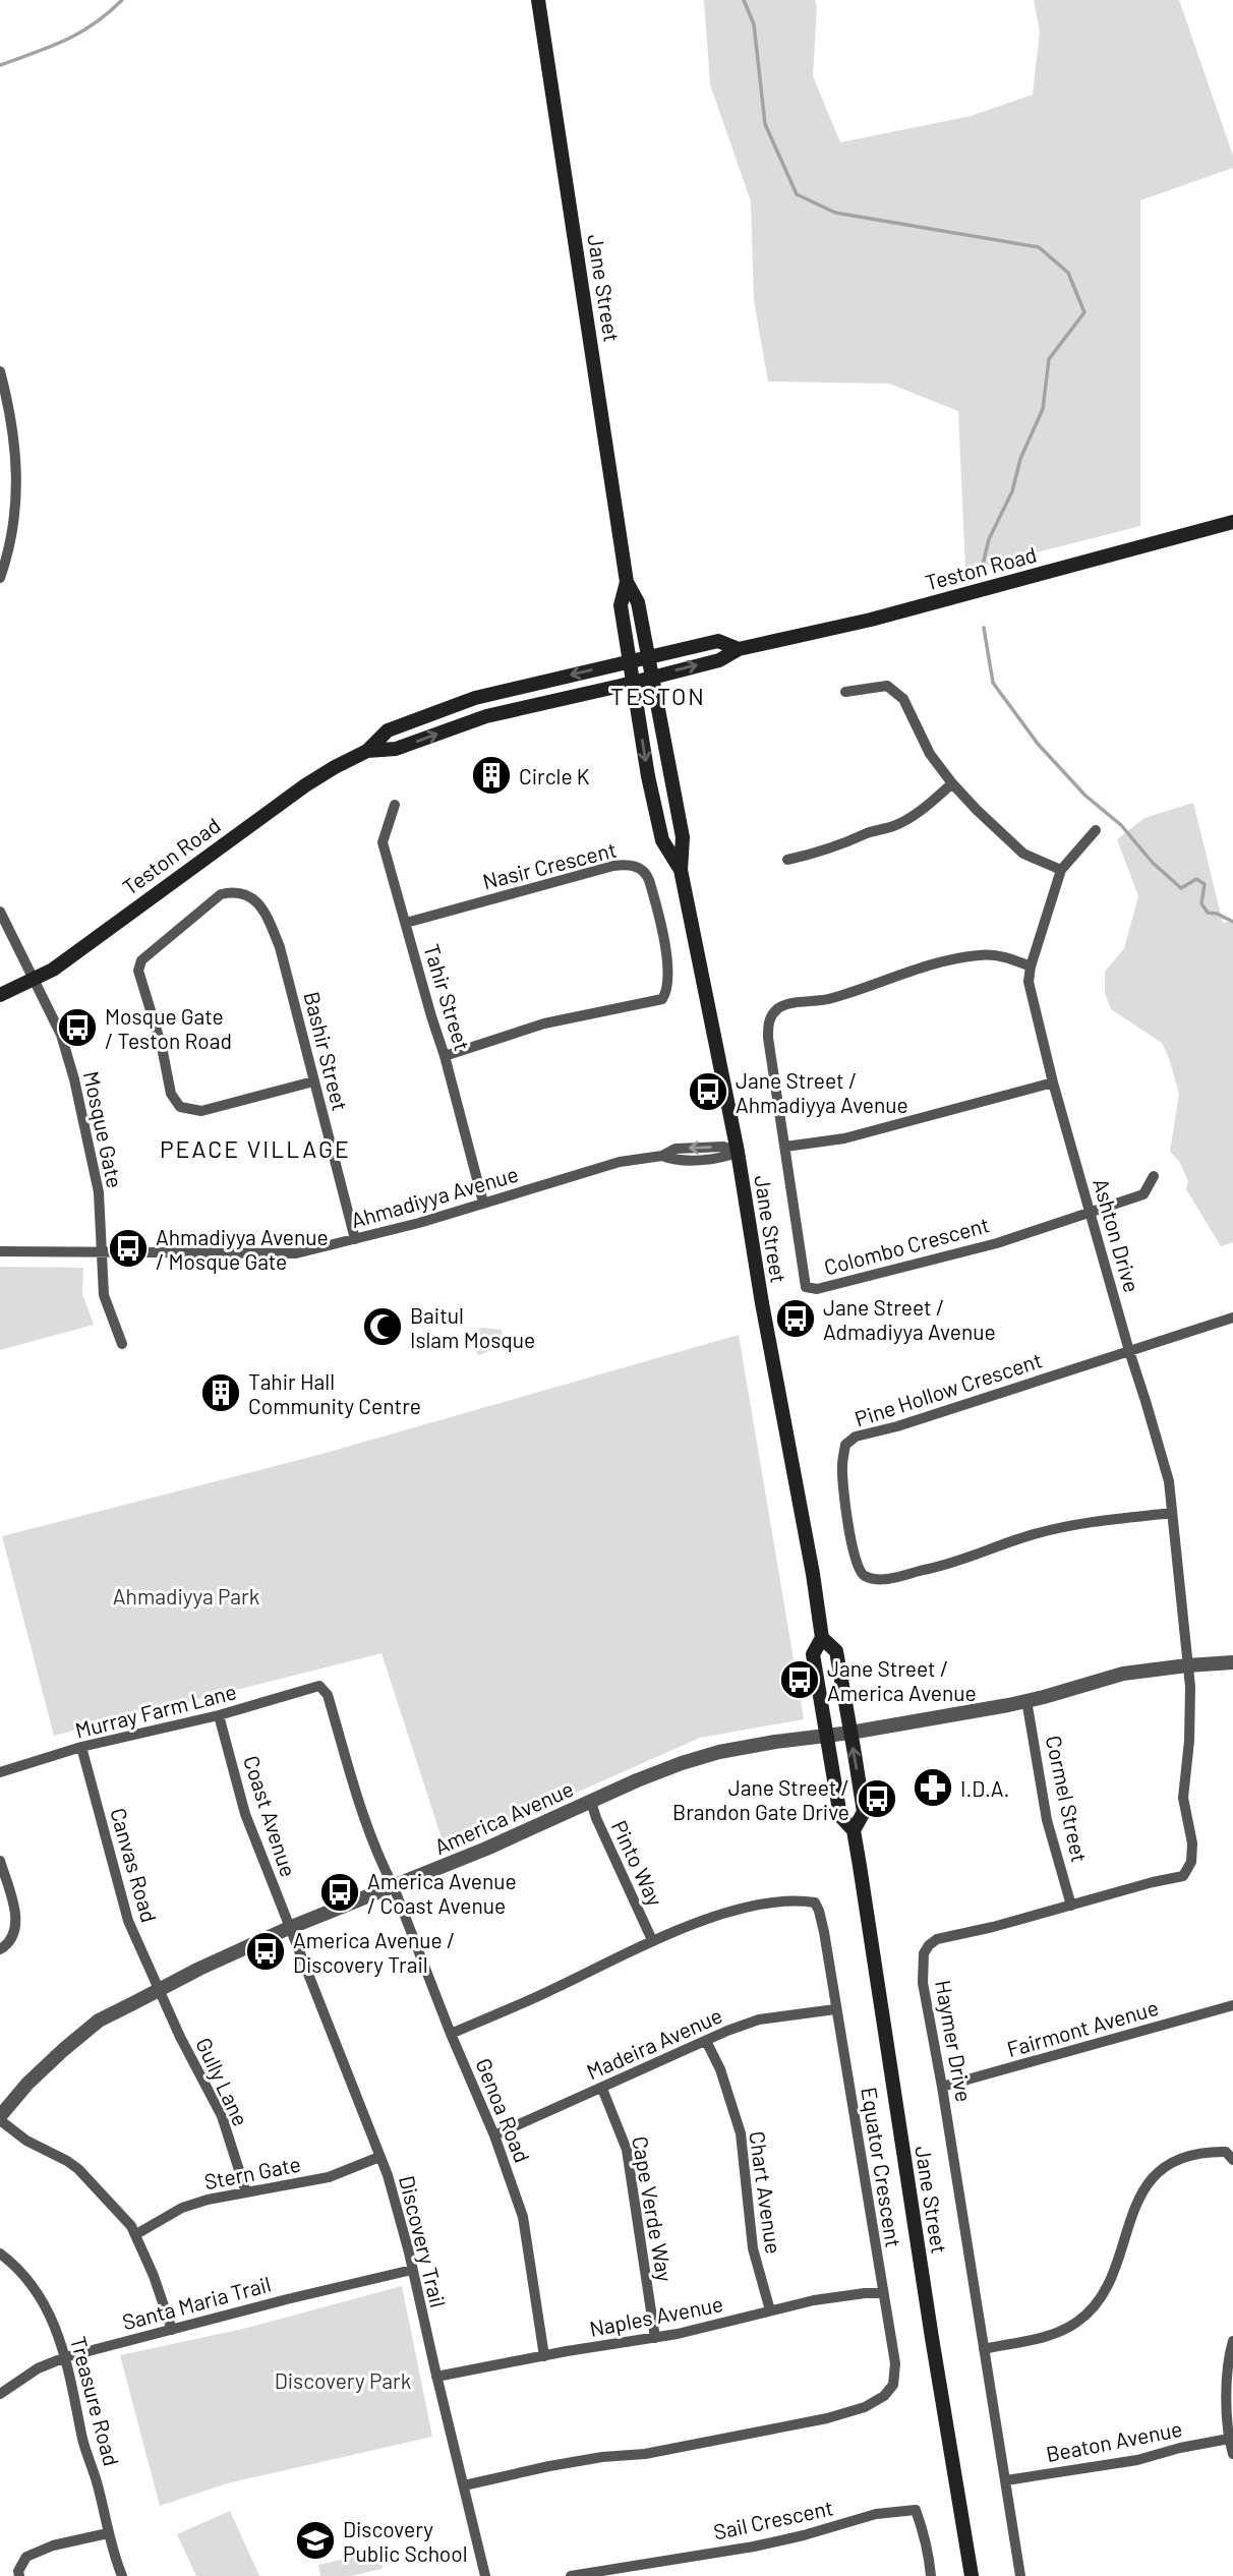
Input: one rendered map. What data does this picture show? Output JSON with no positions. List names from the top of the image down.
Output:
{
  "streets": {
    "main road": ["Jane Street", "Teston Road"],
    "street": [
      "Nasir Crescent",
      "Tahir Street",
      "Bashir Street",
      "Mosque Gate",
      "Ahmadiyya Avenue",
      "Ashton Drive",
      "Colombo Crescent",
      "Pine Hollow Crescent",
      "Murray Farm Lane",
      "Cormel Street",
      "Coast Avenue",
      "America Avenue",
      "Pinto Way",
      "Canvas Road",
      "Fairmont Avenue",
      "Haymer Drive",
      "Madeira Avenue",
      "Gully Lane",
      "Genoa Road",
      "Equator Crescent",
      "Stern Gate",
      "Chart Avenue",
      "Cape Verde Way",
      "Discovery Trail",
      "Santa Maria Trail",
      "Naples Avenue",
      "Treasure Road",
      "Beaton Avenue",
      "Sail Crescent"
    ]
  },
  "crossings": [
    ["Jane Street", "Teston Road"],
    ["Jane Street", "Ahmadiyya Avenue"],
    ["Jane Street", "America Avenue"],
    ["Teston Road", "Mosque Gate"],
    ["Nasir Crescent", "Tahir Street"],
    ["Tahir Street", "Ahmadiyya Avenue"],
    ["Bashir Street", "Ahmadiyya Avenue"],
    ["Mosque Gate", "Ahmadiyya Avenue"],
    ["Ashton Drive", "Colombo Crescent"],
    ["Ashton Drive", "Pine Hollow Crescent"],
    ["Ashton Drive", "America Avenue"],
    ["Ashton Drive", "Haymer Drive"],
    ["Murray Farm Lane", "Coast Avenue"],
    ["Murray Farm Lane", "Canvas Road"],
    ["Murray Farm Lane", "Genoa Road"],
    ["Cormel Street", "America Avenue"],
    ["Cormel Street", "Haymer Drive"],
    ["Coast Avenue", "America Avenue"],
    ["Coast Avenue", "Discovery Trail"],
    ["America Avenue", "Pinto Way"],
    ["America Avenue", "Canvas Road"],
    ["America Avenue", "Haymer Drive"],
    ["America Avenue", "Gully Lane"],
    ["America Avenue", "Genoa Road"],
    ["America Avenue", "Discovery Trail"],
    ["Pinto Way", "Equator Crescent"],
    ["Canvas Road", "Gully Lane"],
    ["Fairmont Avenue", "Haymer Drive"],
    ["Haymer Drive", "Beaton Avenue"],
    ["Madeira Avenue", "Genoa Road"],
    ["Madeira Avenue", "Equator Crescent"],
    ["Madeira Avenue", "Chart Avenue"],
    ["Madeira Avenue", "Cape Verde Way"],
    ["Gully Lane", "Stern Gate"],
    ["Genoa Road", "Equator Crescent"],
    ["Genoa Road", "Naples Avenue"],
    ["Equator Crescent", "Discovery Trail"],
    ["Equator Crescent", "Naples Avenue"],
    ["Stern Gate", "Discovery Trail"],
    ["Chart Avenue", "Naples Avenue"],
    ["Cape Verde Way", "Naples Avenue"],
    ["Discovery Trail", "Santa Maria Trail"],
    ["Discovery Trail", "Naples Avenue"],
    ["Santa Maria Trail", "Treasure Road"]
  ],
  "districts": ["TESTON", "PEACE VILLAGE"],
  "parks": ["Ahmadiyya Park", "Discovery Park"],
  "places": {
    "building": ["Circle K", "Tahir Hall Community Centre"],
    "bus stop": [
      "Mosque Gate / Teston Road",
      "Jane Street / Ahmadiyya Avenue",
      "Ahmadiyya Avenue / Mosque Gate",
      "Jane Street / Admadiyya Avenue",
      "Jane Street / America Avenue",
      "Jane Street / Brandon Gate Drive",
      "America Avenue / Coast Avenue",
      "America Avenue / Discovery Trail"
    ],
    "mosque": ["Baitul Islam Mosque"],
    "pharmacy": ["I.D.A."],
    "school or university": ["Discovery Public School"]
  }
}
